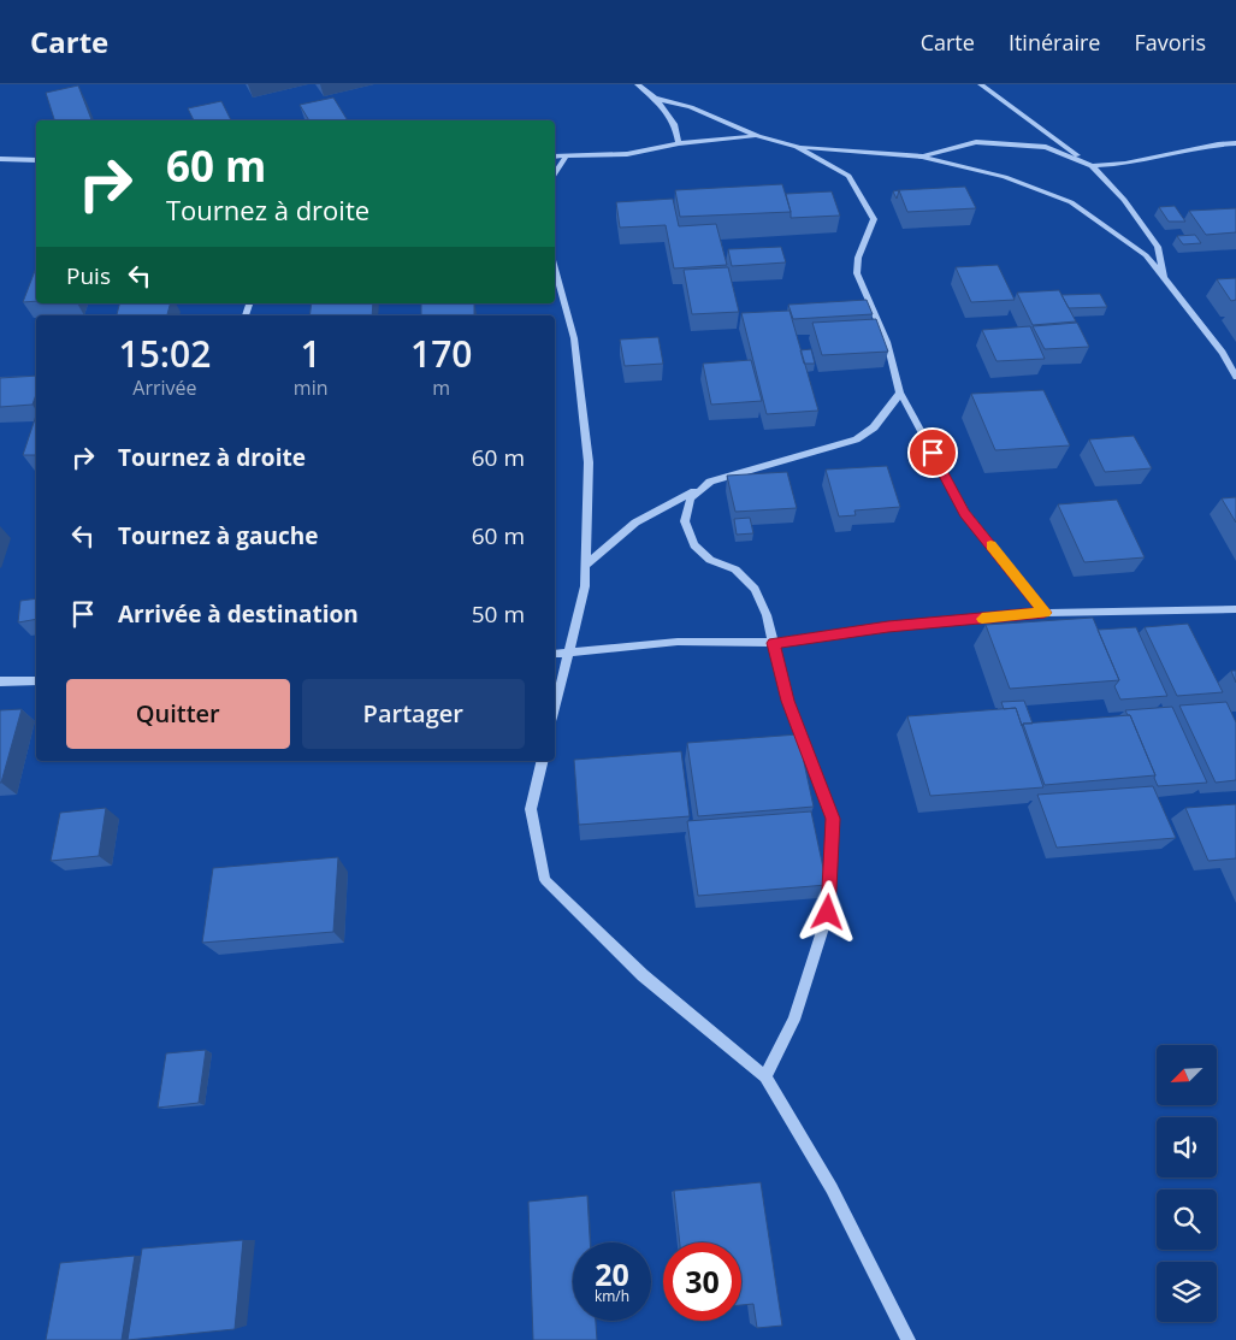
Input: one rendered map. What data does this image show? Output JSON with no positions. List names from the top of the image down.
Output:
{
  "north": "bottom left",
  "page": {
    "header": "Carte",
    "nav": ["Carte", "Itinéraire", "Favoris"],
    "turn": ["60 m", "Tournez à droite"],
    "then": "Puis",
    "eta": [
      "15:02",
      "Arrivée",
      "1",
      "min",
      "170",
      "m"
    ],
    "list": [
      {
        "name": "Tournez à droite",
        "value": "60 m"
      },
      {
        "name": "Tournez à gauche",
        "value": "60 m"
      },
      {
        "name": "Arrivée à destination",
        "value": "50 m"
      }
    ],
    "buttons": ["Quitter", "Partager"],
    "speed": "20 km/h",
    "limit": "30"
  }
}
